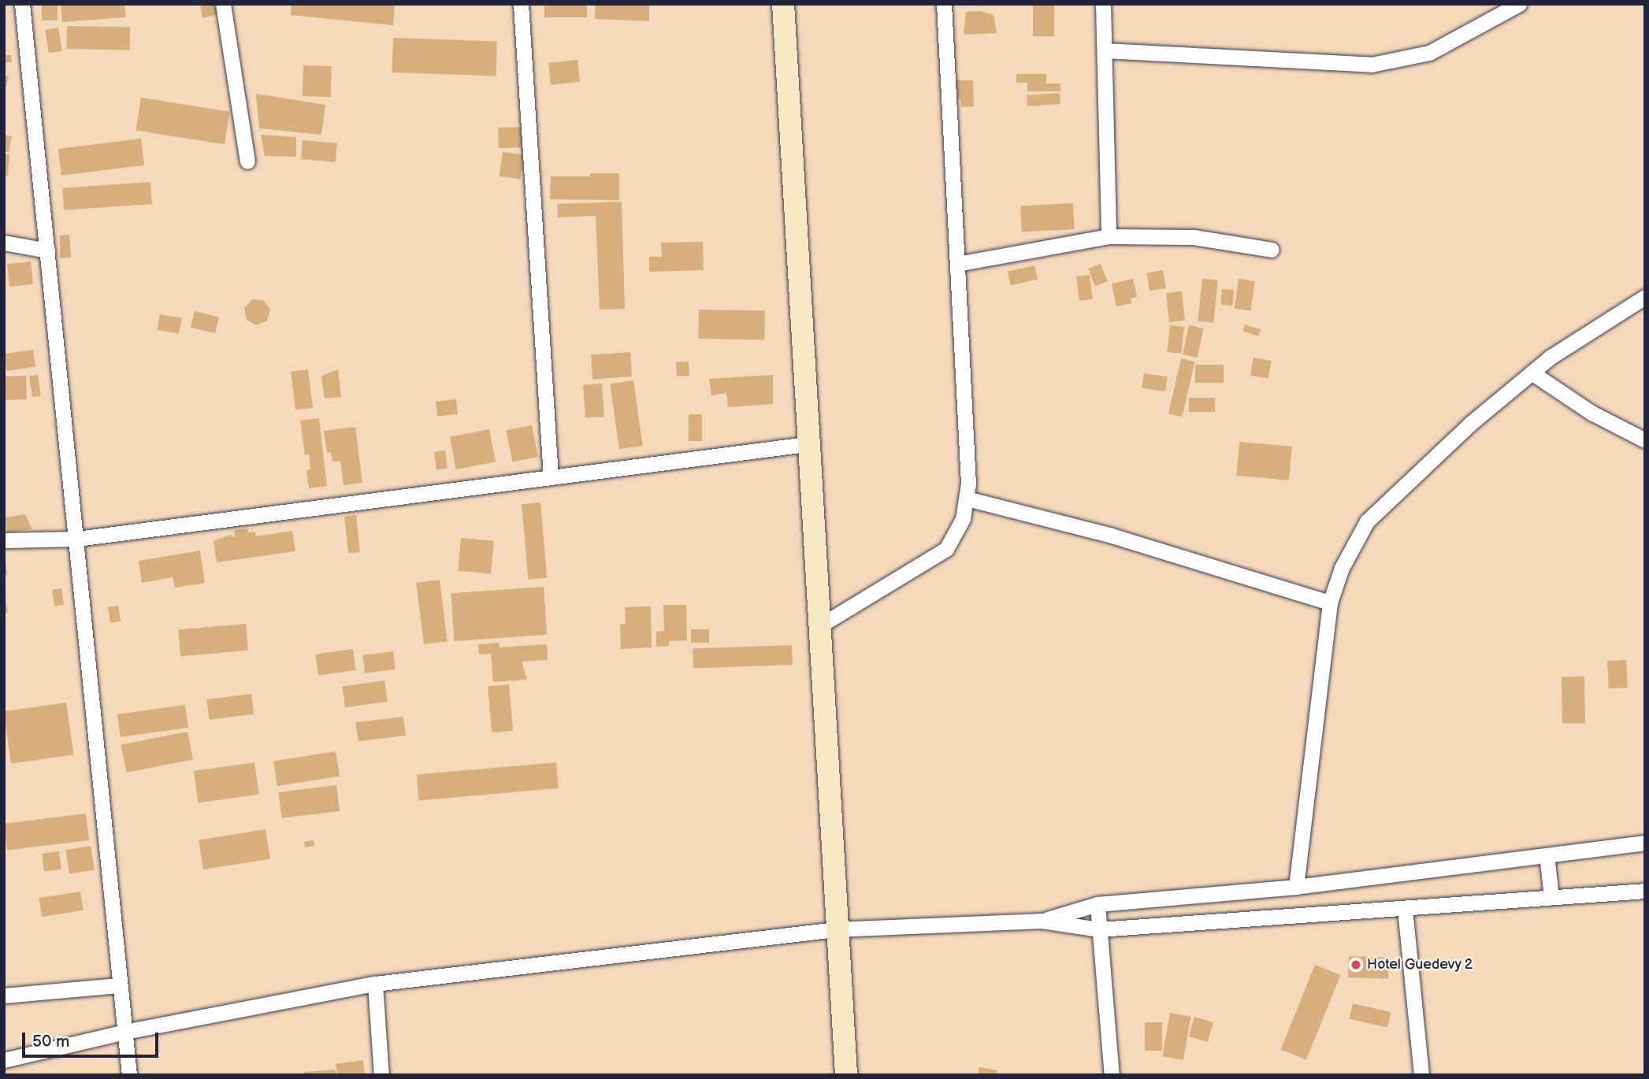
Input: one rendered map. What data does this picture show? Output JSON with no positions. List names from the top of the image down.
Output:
{
  "places": ["Hotel Guedevy 2"],
  "scale_bar": "50 m"
}
